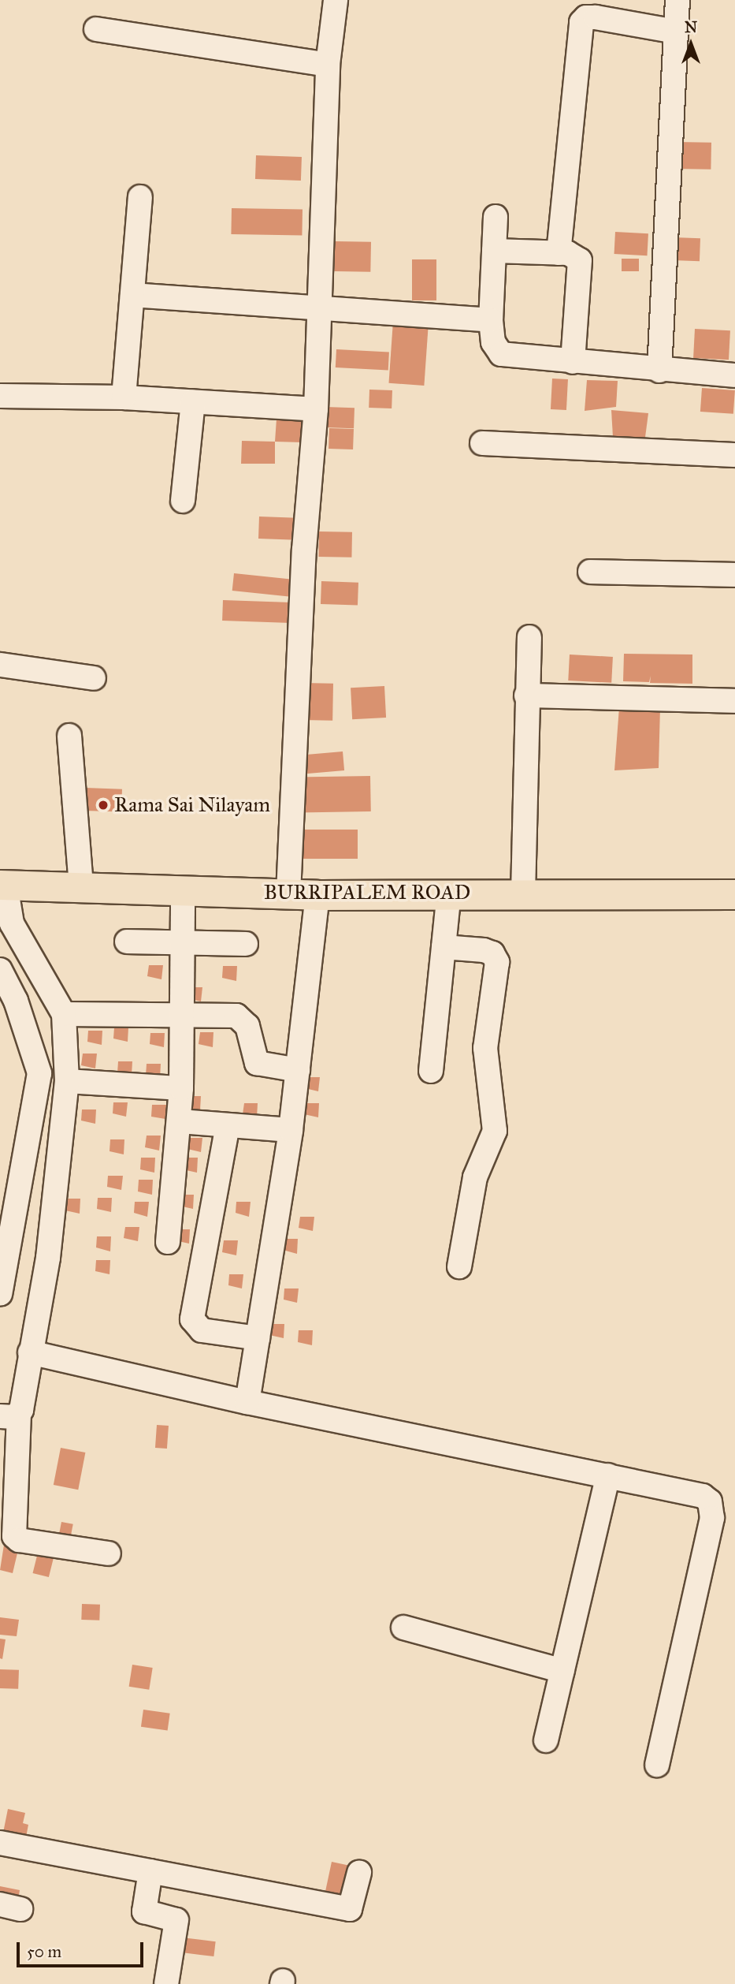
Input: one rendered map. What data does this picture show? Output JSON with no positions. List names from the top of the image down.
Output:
{
  "streets": {
    "main road": ["BURRIPALEM ROAD"]
  },
  "places": ["Rama Sai Nilayam"],
  "scale_bar": "50 m",
  "north": "top"
}
